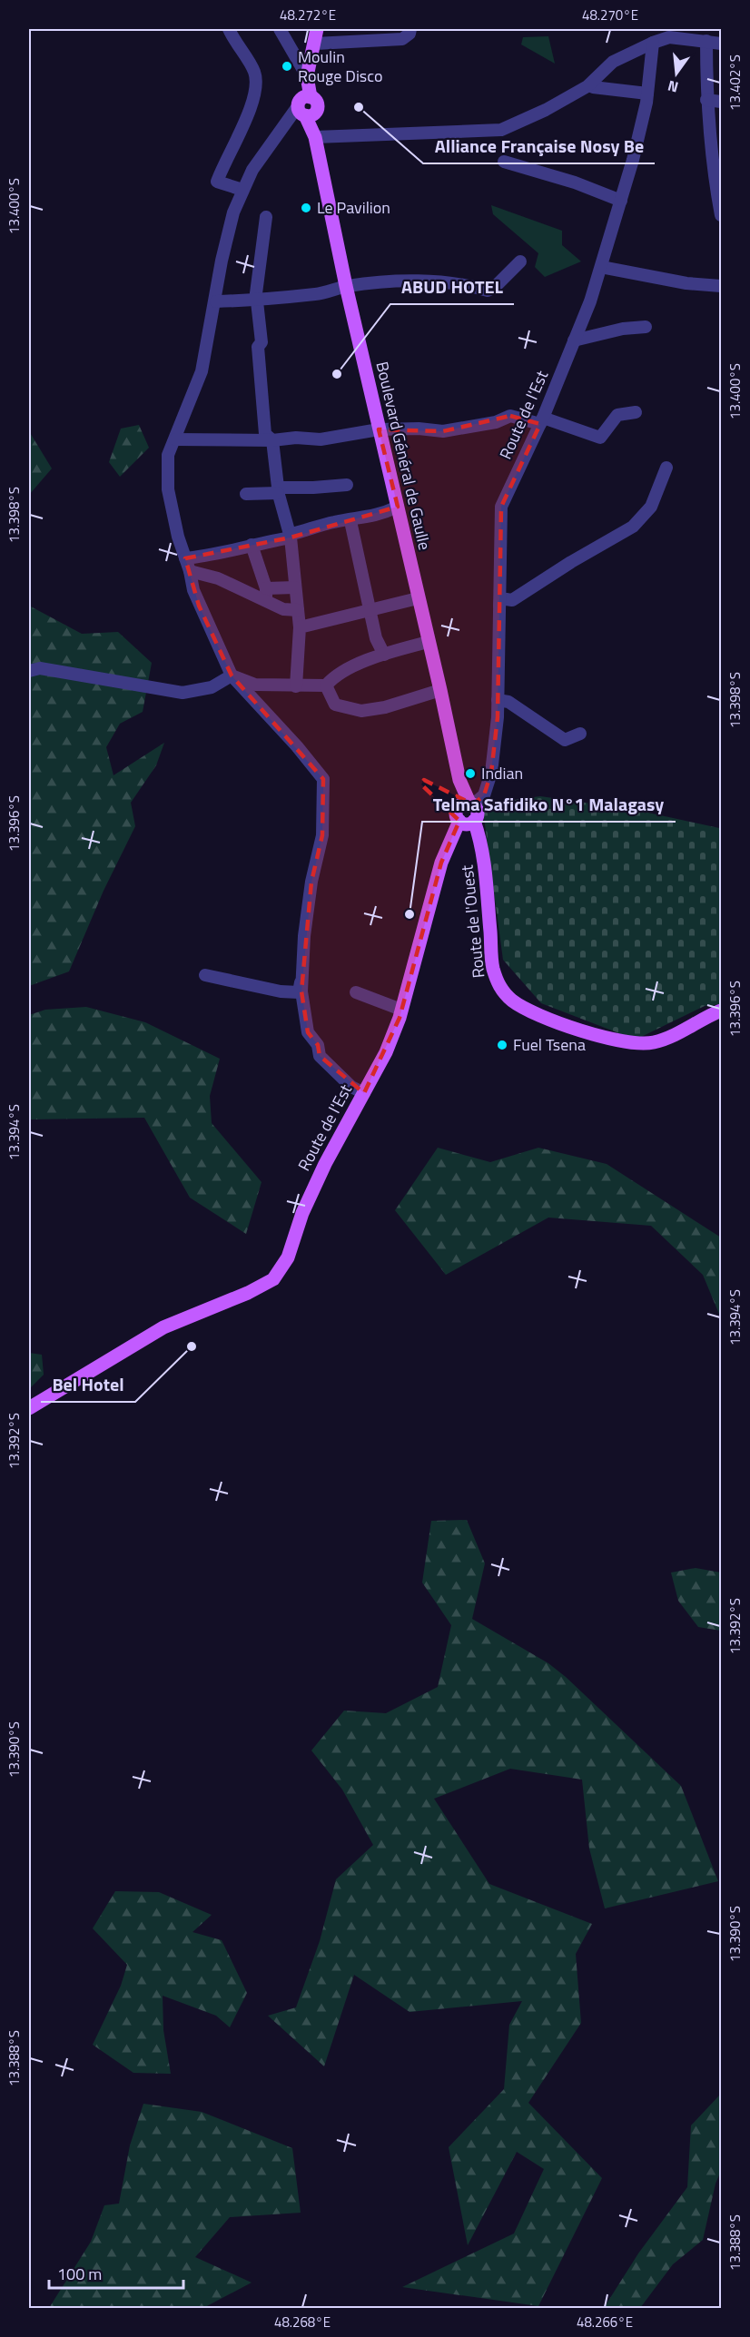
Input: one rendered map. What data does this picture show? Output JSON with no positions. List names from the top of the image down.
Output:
{
  "streets": {
    "main road": ["Route de l'Est", "Boulevard Général de Gaulle", "Route de l'Ouest"]
  },
  "crossings": [
    ["Route de l'Est", "Boulevard Général de Gaulle"],
    ["Route de l'Est", "Route de l'Ouest"],
    ["Boulevard Général de Gaulle", "Route de l'Ouest"]
  ],
  "places": [
    "Moulin Rouge Disco",
    "Alliance Française Nosy Be",
    "Le Pavilion",
    "ABUD HOTEL",
    "Indian",
    "Telma Safidiko N°1 Malagasy",
    "Fuel Tsena",
    "Bel Hotel"
  ],
  "scale_bar": "100 m",
  "north": "bottom",
  "coordinates": [
    "48.272°E",
    "48.270°E",
    "13.402°S",
    "13.400°S",
    "13.398°S",
    "13.396°S",
    "13.394°S",
    "13.392°S",
    "13.390°S",
    "13.388°S",
    "48.268°E",
    "48.266°E"
  ]
}
